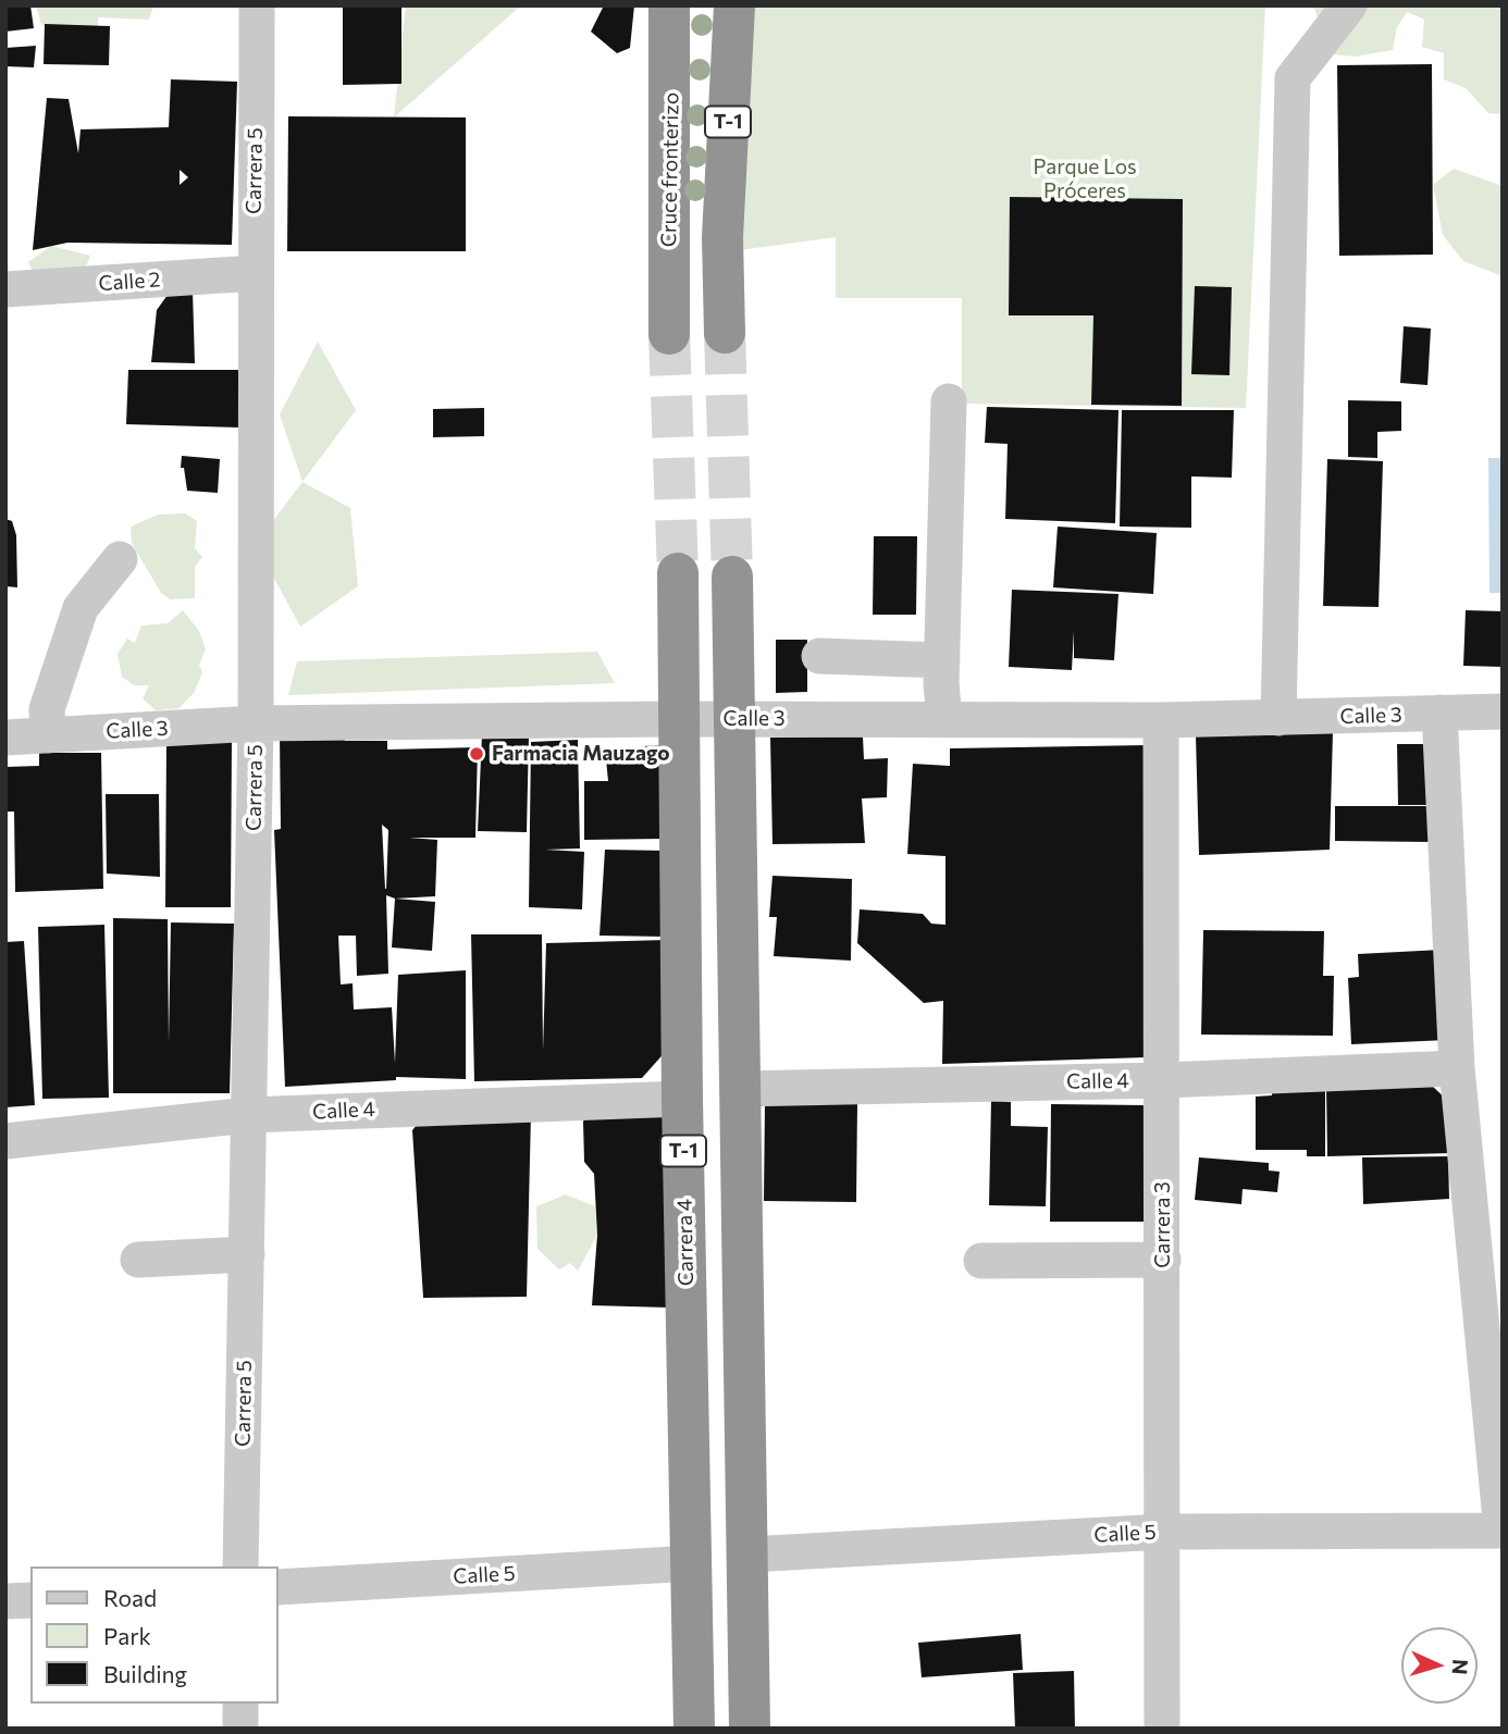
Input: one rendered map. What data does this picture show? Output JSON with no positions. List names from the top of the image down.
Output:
{
  "streets": {
    "highway": ["T-1", "Cruce fronterizo", "Carrera 4"],
    "street": [
      "Carrera 5",
      "Calle 2",
      "Calle 3",
      "Calle 4",
      "Carrera 3",
      "Calle 5"
    ]
  },
  "crossings": [
    ["Carrera 5", "Calle 2"],
    ["Carrera 5", "Calle 3"],
    ["Carrera 5", "Calle 4"],
    ["Calle 3", "Carrera 3"],
    ["Calle 3", "Carrera 4"],
    ["Calle 4", "Carrera 3"],
    ["Calle 4", "Carrera 4"],
    ["Carrera 3", "Calle 5"],
    ["Carrera 4", "Calle 5"]
  ],
  "parks": ["Parque Los Próceres"],
  "places": ["Farmacia Mauzago"],
  "legend": ["Road", "Park", "Building"],
  "north": "right"
}
